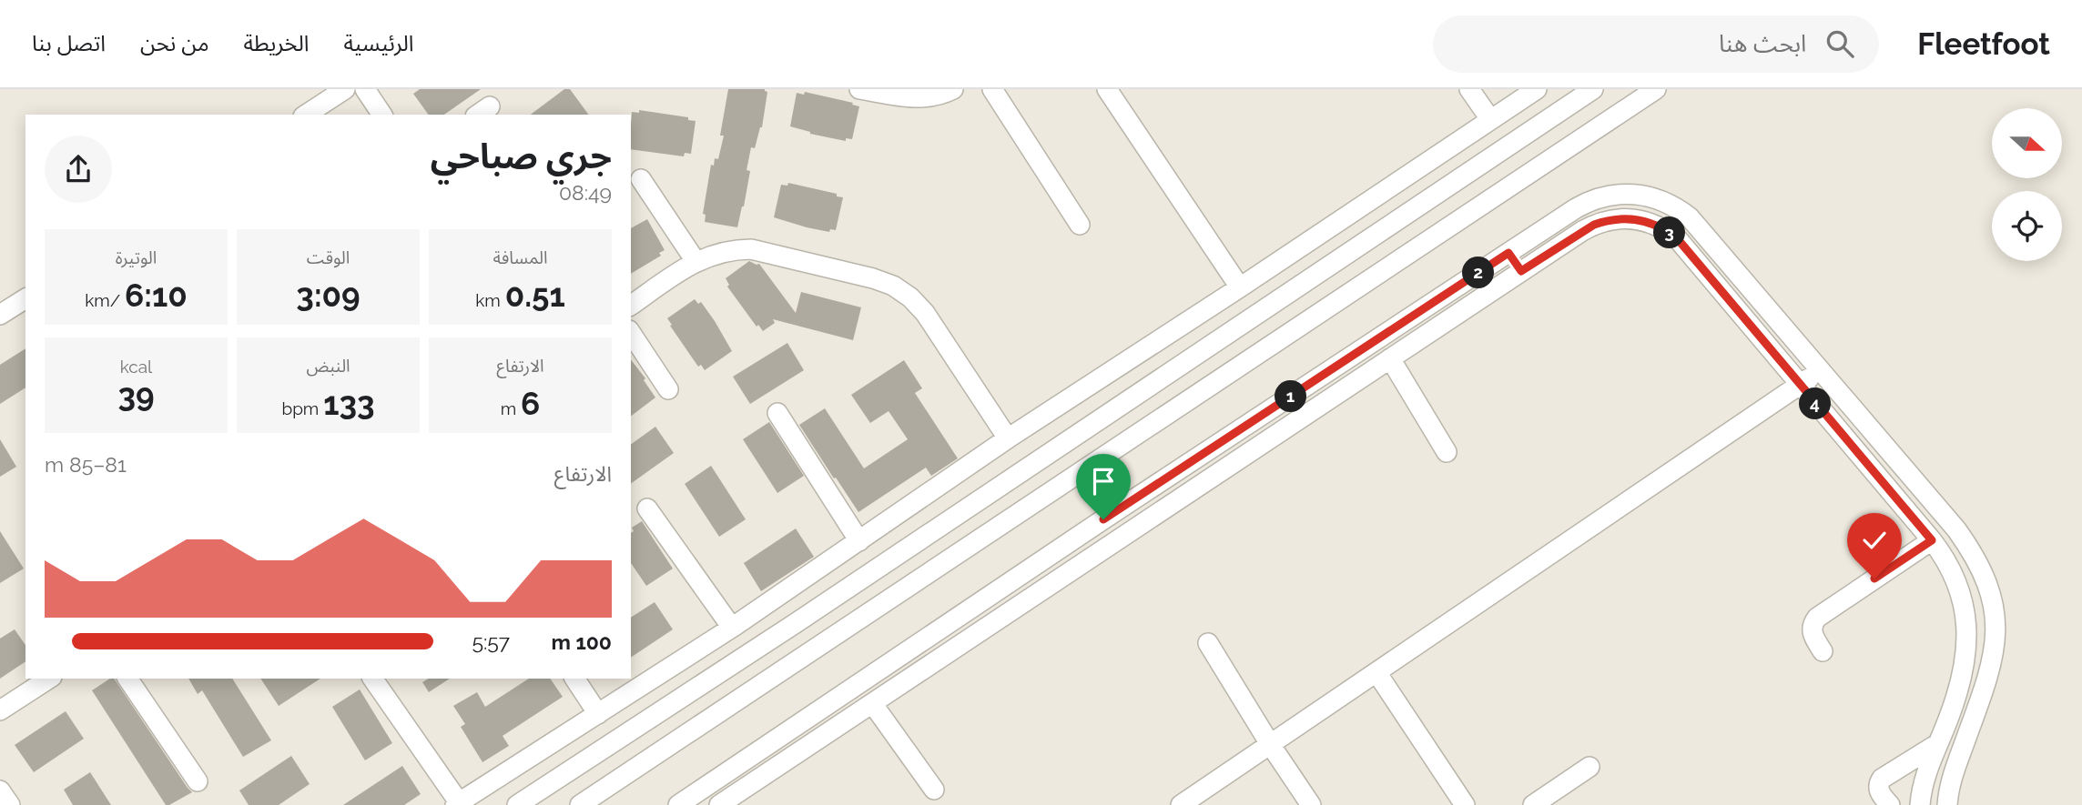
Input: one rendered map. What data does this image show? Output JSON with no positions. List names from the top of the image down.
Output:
{
  "north": "right",
  "page": {
    "header": "Fleetfoot",
    "search": "ابحث هنا",
    "nav": [
      "الرئيسية",
      "الخريطة",
      "من نحن",
      "اتصل بنا"
    ],
    "heading": ["جري صباحي", "08:49"],
    "pins": [
      "3",
      "2",
      "1",
      "4"
    ],
    "stats": [
      ["المسافة", "0.51 km"],
      ["الوقت", "3:09"],
      ["الوتيرة", "6:10 /km"],
      ["الارتفاع", "6 m"],
      ["النبض", "133 bpm"],
      ["kcal", "39"]
    ],
    "chart": ["الارتفاع", "81–85 m"],
    "list": [
      {
        "name": "100 m",
        "note": "5:57"
      }
    ]
  }
}
